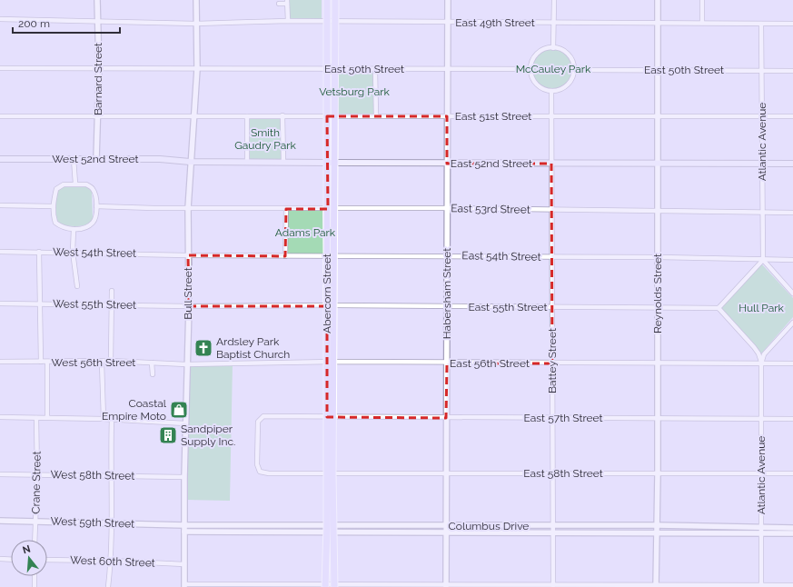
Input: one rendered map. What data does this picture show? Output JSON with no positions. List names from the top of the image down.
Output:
{
  "streets": {
    "main road": ["West 52nd Street", "East 52nd Street", "Abercorn Street"],
    "street": [
      "East 49th Street",
      "East 50th Street",
      "Barnard Street",
      "East 51st Street",
      "Atlantic Avenue",
      "East 53rd Street",
      "West 54th Street",
      "East 54th Street",
      "Bull Street",
      "Habersham Street",
      "Reynolds Street",
      "West 55th Street",
      "East 55th Street",
      "Battey Street",
      "West 56th Street",
      "East 56th Street",
      "East 57th Street",
      "East 58th Street",
      "West 58th Street",
      "Crane Street",
      "West 59th Street",
      "Columbus Drive",
      "West 60th Street"
    ]
  },
  "crossings": [
    ["East 49th Street", "Barnard Street"],
    ["East 49th Street", "Atlantic Avenue"],
    ["East 49th Street", "Bull Street"],
    ["East 49th Street", "Abercorn Street"],
    ["East 49th Street", "Habersham Street"],
    ["East 49th Street", "Reynolds Street"],
    ["East 50th Street", "Barnard Street"],
    ["East 50th Street", "Atlantic Avenue"],
    ["East 50th Street", "Bull Street"],
    ["East 50th Street", "Abercorn Street"],
    ["East 50th Street", "Habersham Street"],
    ["East 50th Street", "Reynolds Street"],
    ["East 50th Street", "Battey Street"],
    ["Barnard Street", "East 51st Street"],
    ["Barnard Street", "West 52nd Street"],
    ["East 51st Street", "Atlantic Avenue"],
    ["East 51st Street", "Bull Street"],
    ["East 51st Street", "Abercorn Street"],
    ["East 51st Street", "Habersham Street"],
    ["East 51st Street", "Reynolds Street"],
    ["East 51st Street", "Battey Street"],
    ["Atlantic Avenue", "East 52nd Street"],
    ["Atlantic Avenue", "East 53rd Street"],
    ["Atlantic Avenue", "East 54th Street"],
    ["Atlantic Avenue", "East 55th Street"],
    ["Atlantic Avenue", "East 56th Street"],
    ["Atlantic Avenue", "East 57th Street"],
    ["Atlantic Avenue", "East 58th Street"],
    ["Atlantic Avenue", "Columbus Drive"],
    ["West 52nd Street", "East 52nd Street"],
    ["West 52nd Street", "Bull Street"],
    ["East 52nd Street", "Bull Street"],
    ["East 52nd Street", "Abercorn Street"],
    ["East 52nd Street", "Habersham Street"],
    ["East 52nd Street", "Reynolds Street"],
    ["East 52nd Street", "Battey Street"],
    ["East 53rd Street", "Bull Street"],
    ["East 53rd Street", "Abercorn Street"],
    ["East 53rd Street", "Habersham Street"],
    ["East 53rd Street", "Reynolds Street"],
    ["East 53rd Street", "Battey Street"],
    ["West 54th Street", "East 54th Street"],
    ["West 54th Street", "Bull Street"],
    ["East 54th Street", "Bull Street"],
    ["East 54th Street", "Abercorn Street"],
    ["East 54th Street", "Habersham Street"],
    ["East 54th Street", "Reynolds Street"],
    ["East 54th Street", "Battey Street"],
    ["Bull Street", "West 55th Street"],
    ["Bull Street", "East 55th Street"],
    ["Bull Street", "West 56th Street"],
    ["Bull Street", "East 56th Street"],
    ["Bull Street", "West 58th Street"],
    ["Bull Street", "West 59th Street"],
    ["Bull Street", "Columbus Drive"],
    ["Bull Street", "West 60th Street"],
    ["Abercorn Street", "East 55th Street"],
    ["Abercorn Street", "East 56th Street"],
    ["Abercorn Street", "East 57th Street"],
    ["Abercorn Street", "East 58th Street"],
    ["Abercorn Street", "Columbus Drive"],
    ["Habersham Street", "East 55th Street"],
    ["Habersham Street", "East 56th Street"],
    ["Habersham Street", "East 57th Street"],
    ["Habersham Street", "East 58th Street"],
    ["Habersham Street", "Columbus Drive"],
    ["Reynolds Street", "East 55th Street"],
    ["Reynolds Street", "East 56th Street"],
    ["Reynolds Street", "East 57th Street"],
    ["Reynolds Street", "East 58th Street"],
    ["Reynolds Street", "Columbus Drive"],
    ["West 55th Street", "East 55th Street"],
    ["East 55th Street", "Battey Street"],
    ["Battey Street", "East 56th Street"],
    ["Battey Street", "East 57th Street"],
    ["Battey Street", "East 58th Street"],
    ["Battey Street", "Columbus Drive"],
    ["West 56th Street", "East 56th Street"],
    ["East 57th Street", "East 58th Street"],
    ["West 58th Street", "Crane Street"],
    ["Crane Street", "West 59th Street"],
    ["West 59th Street", "Columbus Drive"]
  ],
  "parks": [
    "McCauley Park",
    "Vetsburg Park",
    "Smith Gaudry Park",
    "Adams Park",
    "Hull Park"
  ],
  "places": {
    "church": ["Ardsley Park Baptist Church"],
    "shop": ["Coastal Empire Moto"],
    "building": ["Sandpiper Supply Inc."]
  },
  "scale_bar": "200 m",
  "north": "top"
}
